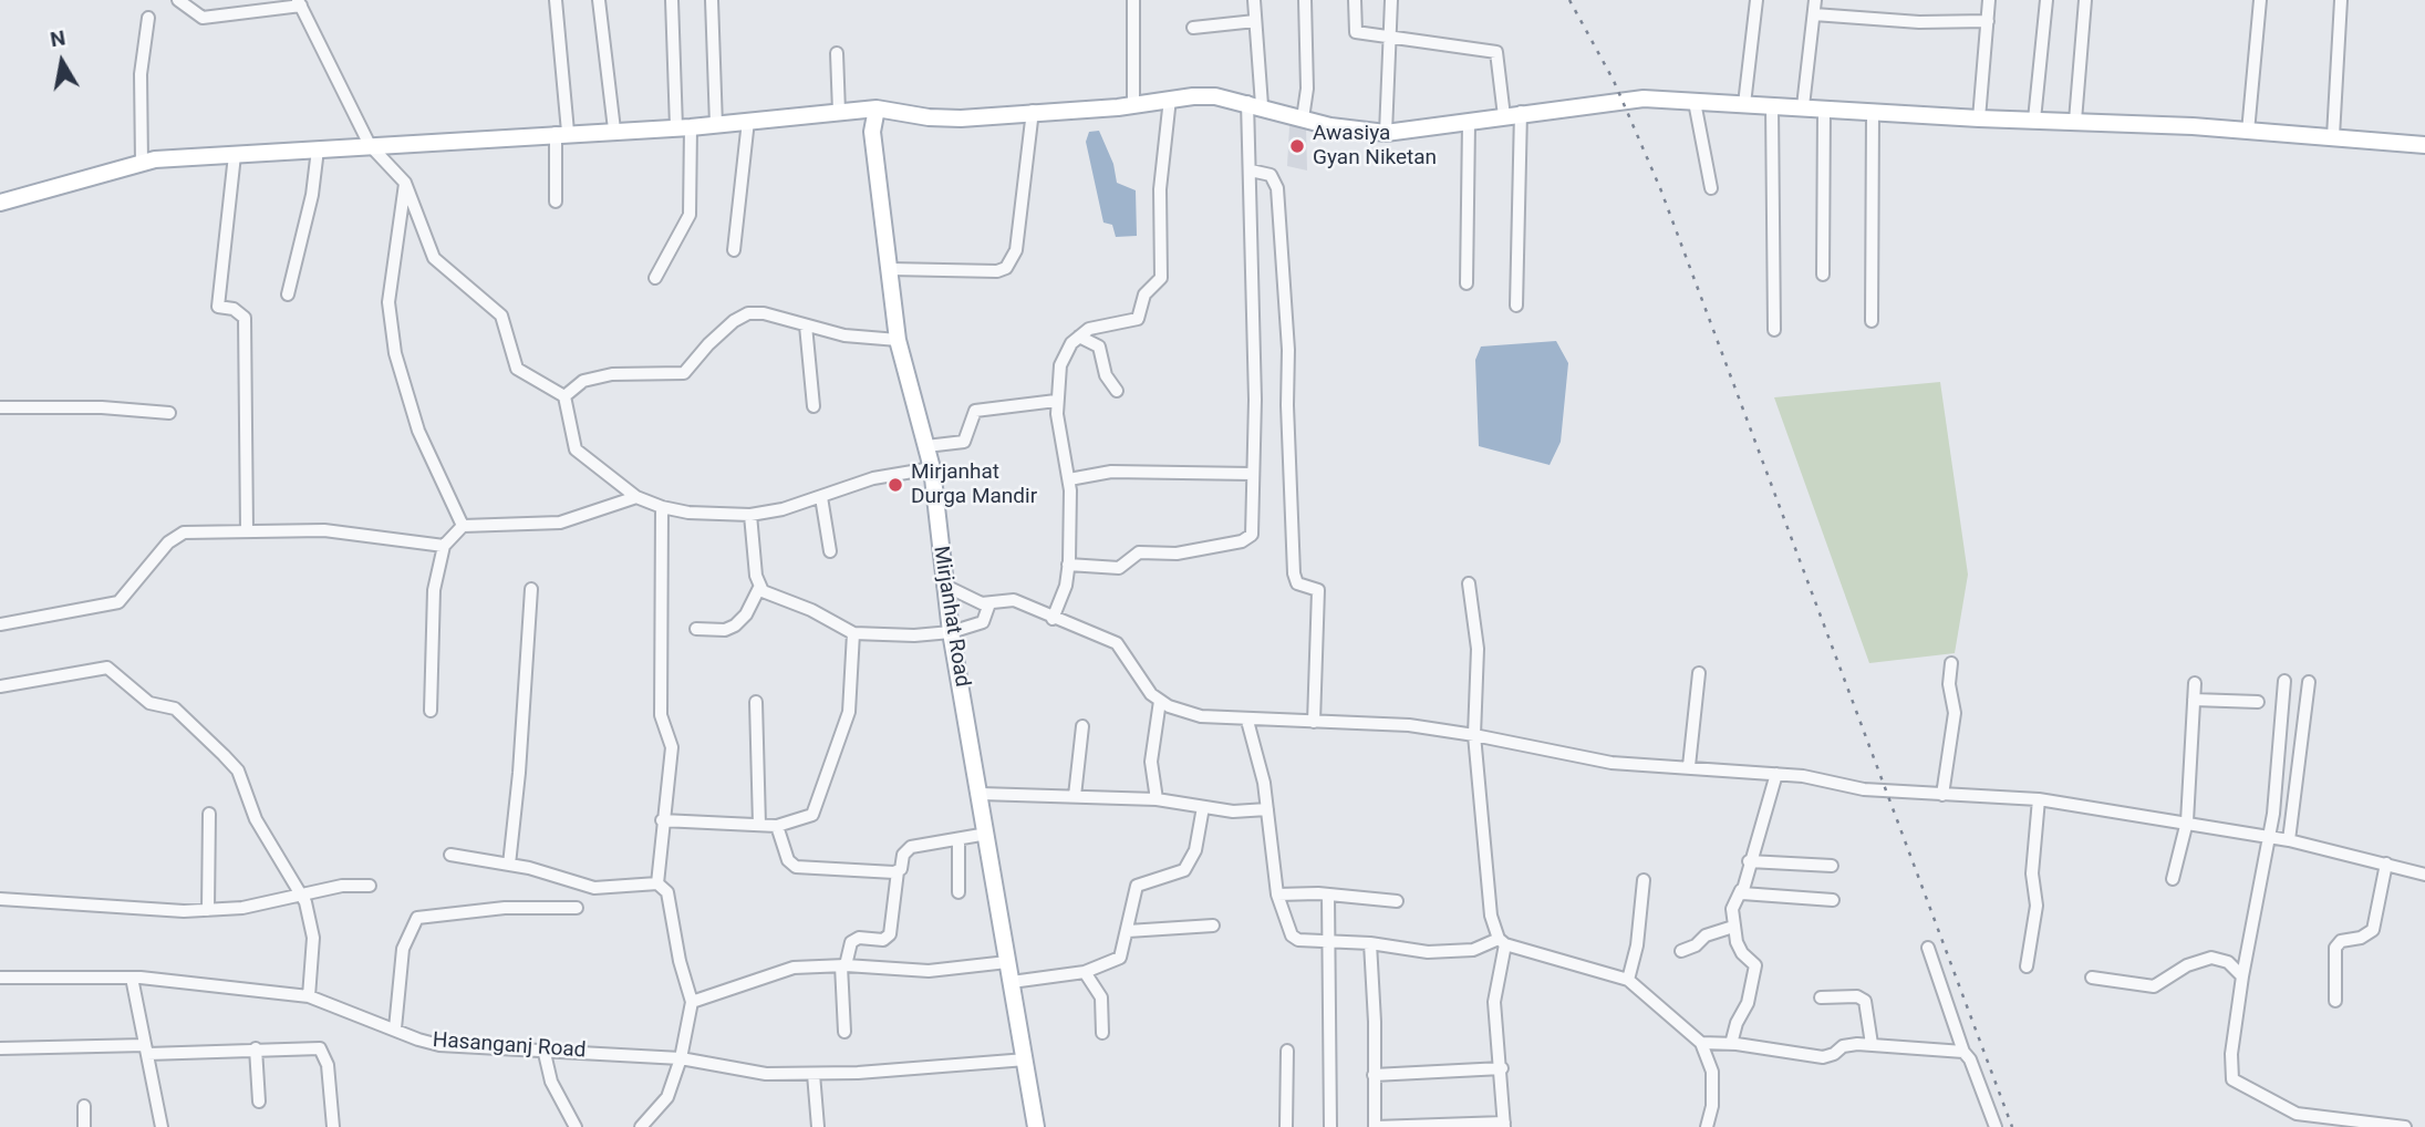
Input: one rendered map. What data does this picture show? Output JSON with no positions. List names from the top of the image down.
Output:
{
  "streets": {
    "main road": ["Mirjanhat Road"],
    "street": ["Hasanganj Road"]
  },
  "crossings": [
    ["Mirjanhat Road", "Hasanganj Road"]
  ],
  "places": ["Awasiya Gyan Niketan", "Mirjanhat Durga Mandir"],
  "north": "top"
}
